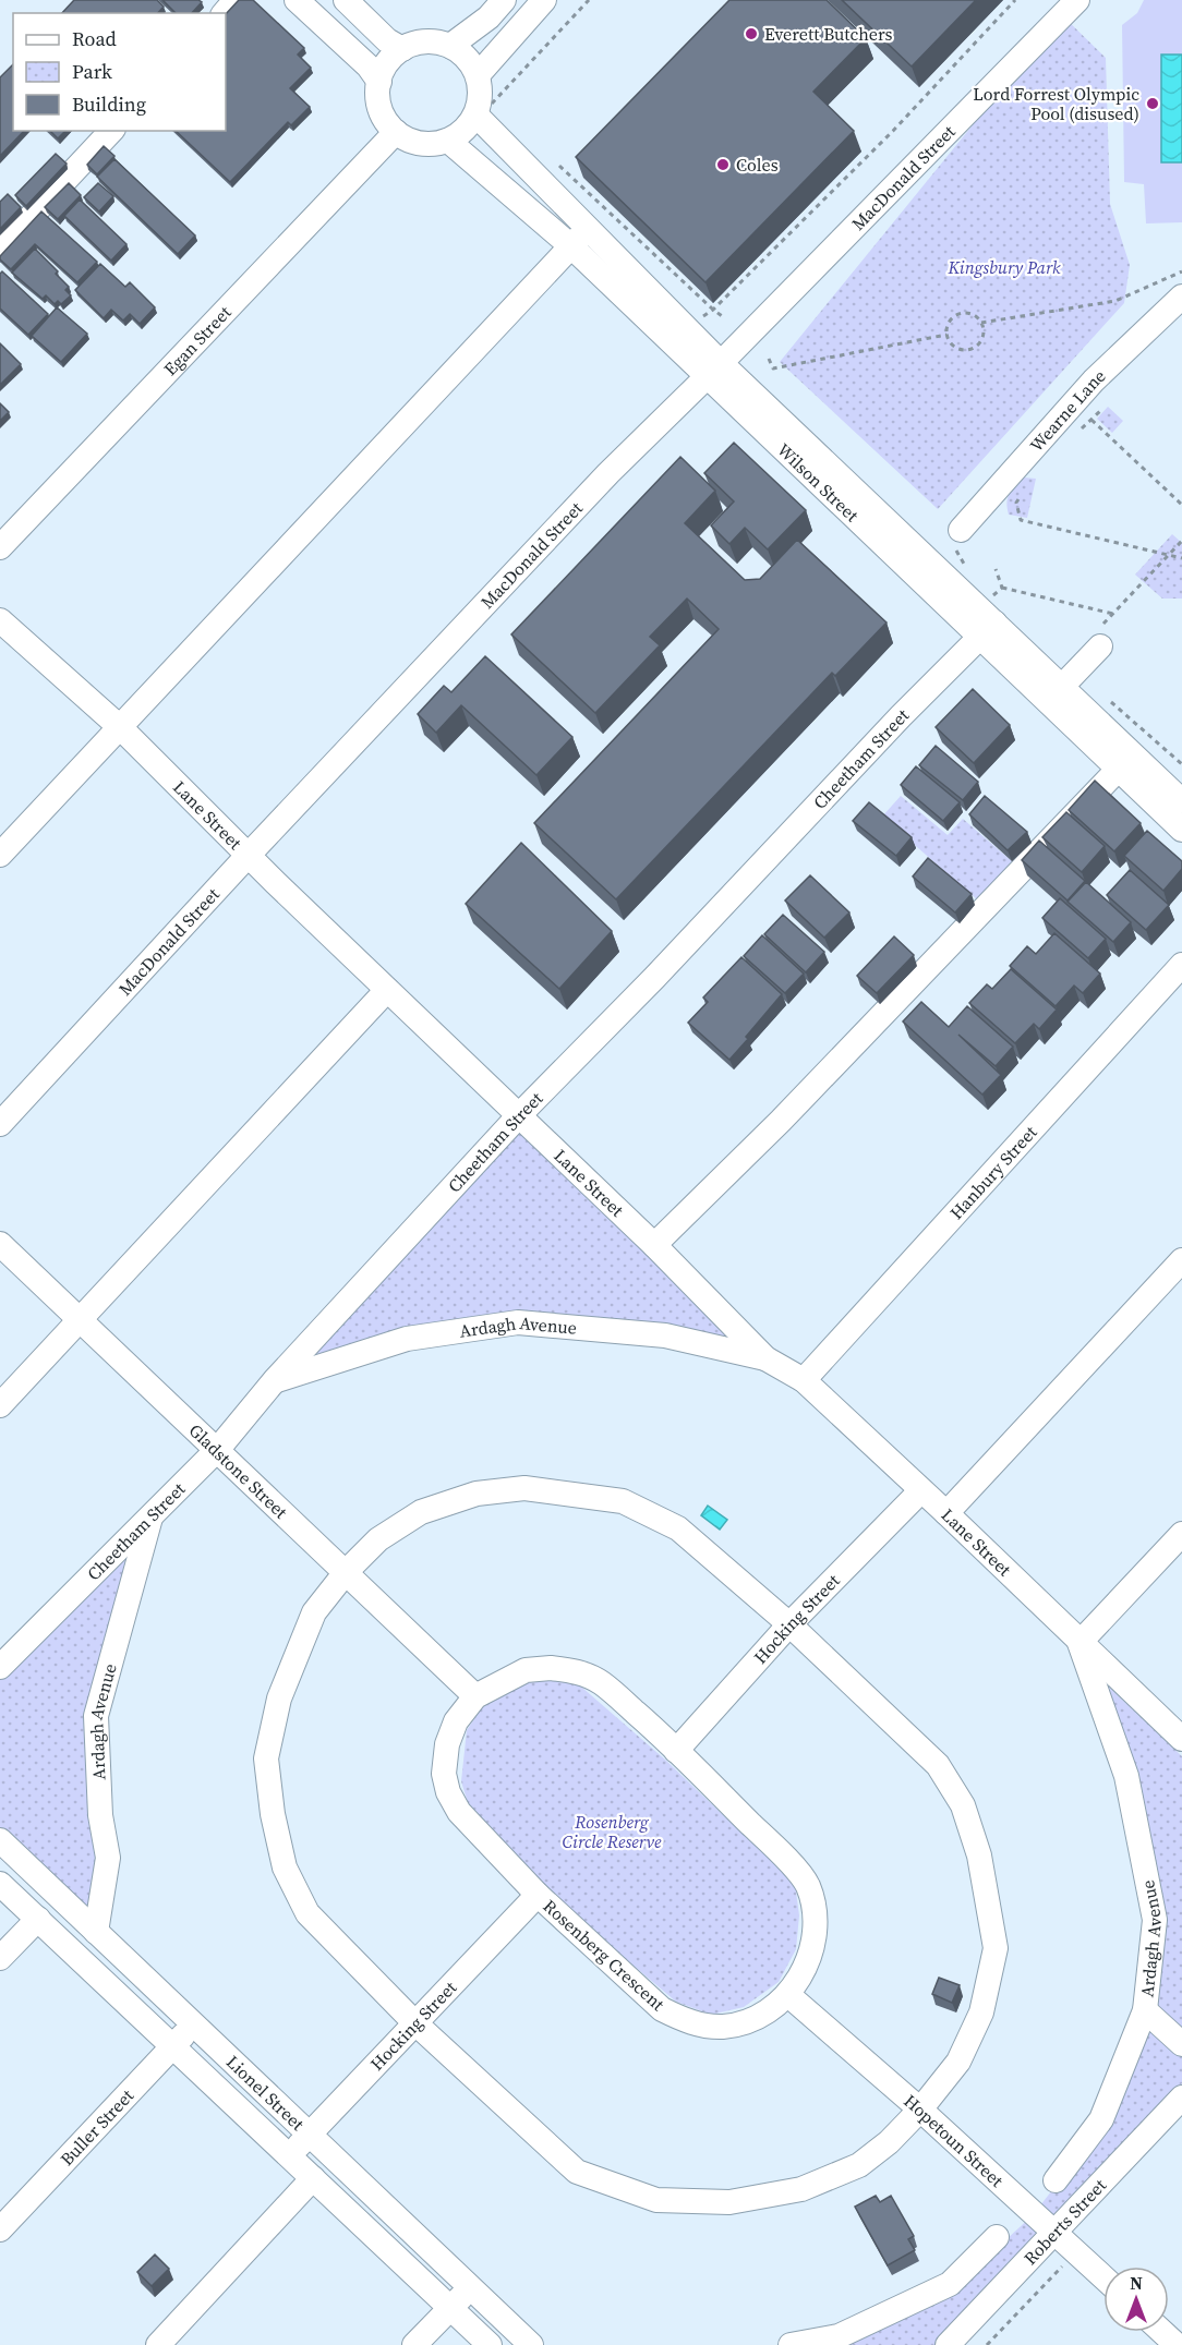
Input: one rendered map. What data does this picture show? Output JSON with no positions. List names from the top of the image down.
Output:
{
  "streets": {
    "street": [
      "MacDonald Street",
      "Egan Street",
      "Wearne Lane",
      "Wilson Street",
      "Cheetham Street",
      "Lane Street",
      "Hanbury Street",
      "Ardagh Avenue",
      "Gladstone Street",
      "Hocking Street",
      "Rosenberg Crescent",
      "Lionel Street",
      "Buller Street",
      "Hopetoun Street",
      "Roberts Street"
    ]
  },
  "crossings": [
    ["MacDonald Street", "Wilson Street"],
    ["MacDonald Street", "Lane Street"],
    ["Egan Street", "Wilson Street"],
    ["Wilson Street", "Cheetham Street"],
    ["Cheetham Street", "Lane Street"],
    ["Cheetham Street", "Ardagh Avenue"],
    ["Cheetham Street", "Gladstone Street"],
    ["Lane Street", "Hanbury Street"],
    ["Lane Street", "Ardagh Avenue"],
    ["Lane Street", "Hocking Street"],
    ["Ardagh Avenue", "Lionel Street"],
    ["Gladstone Street", "Rosenberg Crescent"],
    ["Hocking Street", "Rosenberg Crescent"],
    ["Hocking Street", "Lionel Street"],
    ["Rosenberg Crescent", "Hopetoun Street"],
    ["Lionel Street", "Buller Street"],
    ["Hopetoun Street", "Roberts Street"]
  ],
  "parks": ["Kingsbury Park", "Rosenberg Circle Reserve"],
  "places": ["Everett Butchers", "Lord Forrest Olympic Pool (disused)", "Coles"],
  "legend": ["Road", "Park", "Building"],
  "north": "top"
}
